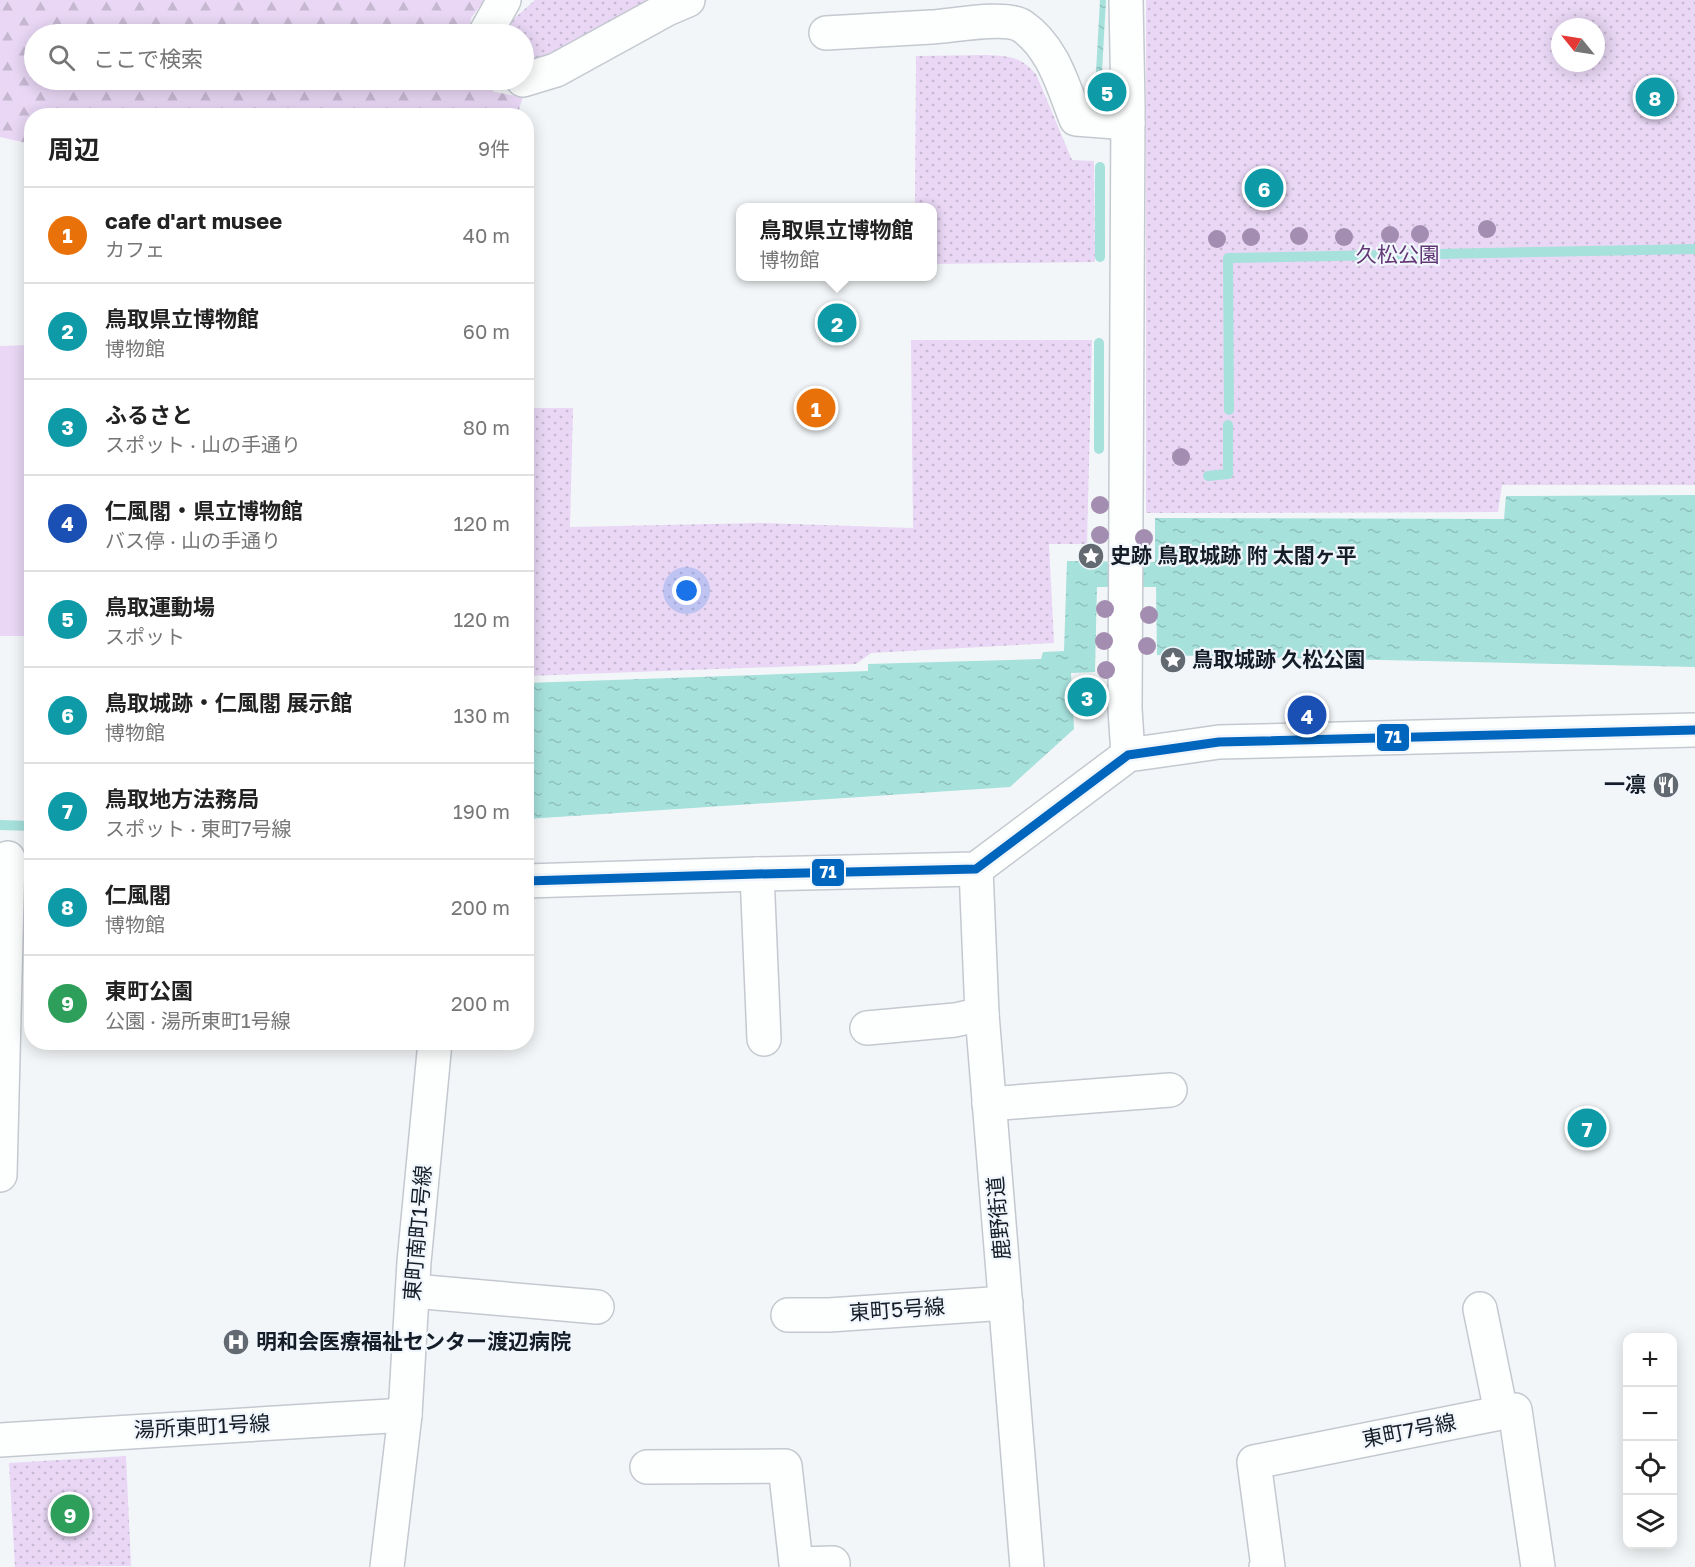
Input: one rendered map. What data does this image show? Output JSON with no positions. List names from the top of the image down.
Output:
{
  "streets": {
    "street": [
      "鹿野街道",
      "東町南町1号線",
      "東町5号線",
      "湯所東町1号線",
      "東町7号線"
    ]
  },
  "crossings": [
    ["鹿野街道", "東町5号線"],
    ["東町南町1号線", "湯所東町1号線"]
  ],
  "parks": ["久松公園"],
  "places": {
    "place": ["史跡 鳥取城跡 附 太閤ヶ平", "鳥取城跡 久松公園"],
    "restaurant": ["一凛"],
    "hospital": ["明和会医療福祉センター渡辺病院"]
  },
  "lines": ["transit line 71"],
  "north": "top left",
  "page": {
    "search": "ここで検索",
    "pins": [
      "5",
      "8",
      "6",
      "2",
      "1",
      "3",
      "4",
      "7",
      "9"
    ],
    "heading": ["周辺", "9件"],
    "list": [
      {
        "mark": "1",
        "name": "cafe d'art musee",
        "note": "カフェ",
        "value": "40 m"
      },
      {
        "mark": "2",
        "name": "鳥取県立博物館",
        "note": "博物館",
        "value": "60 m"
      },
      {
        "mark": "3",
        "name": "ふるさと",
        "note": "スポット · 山の手通り",
        "value": "80 m"
      },
      {
        "mark": "4",
        "name": "仁風閣・県立博物館",
        "note": "バス停 · 山の手通り",
        "value": "120 m"
      },
      {
        "mark": "5",
        "name": "鳥取運動場",
        "note": "スポット",
        "value": "120 m"
      },
      {
        "mark": "6",
        "name": "鳥取城跡・仁風閣 展示館",
        "note": "博物館",
        "value": "130 m"
      },
      {
        "mark": "7",
        "name": "鳥取地方法務局",
        "note": "スポット · 東町7号線",
        "value": "190 m"
      },
      {
        "mark": "8",
        "name": "仁風閣",
        "note": "博物館",
        "value": "200 m"
      },
      {
        "mark": "9",
        "name": "東町公園",
        "note": "公園 · 湯所東町1号線",
        "value": "200 m"
      }
    ],
    "popup": ["鳥取県立博物館", "博物館"],
    "map_buttons": ["+", "−"]
  }
}
